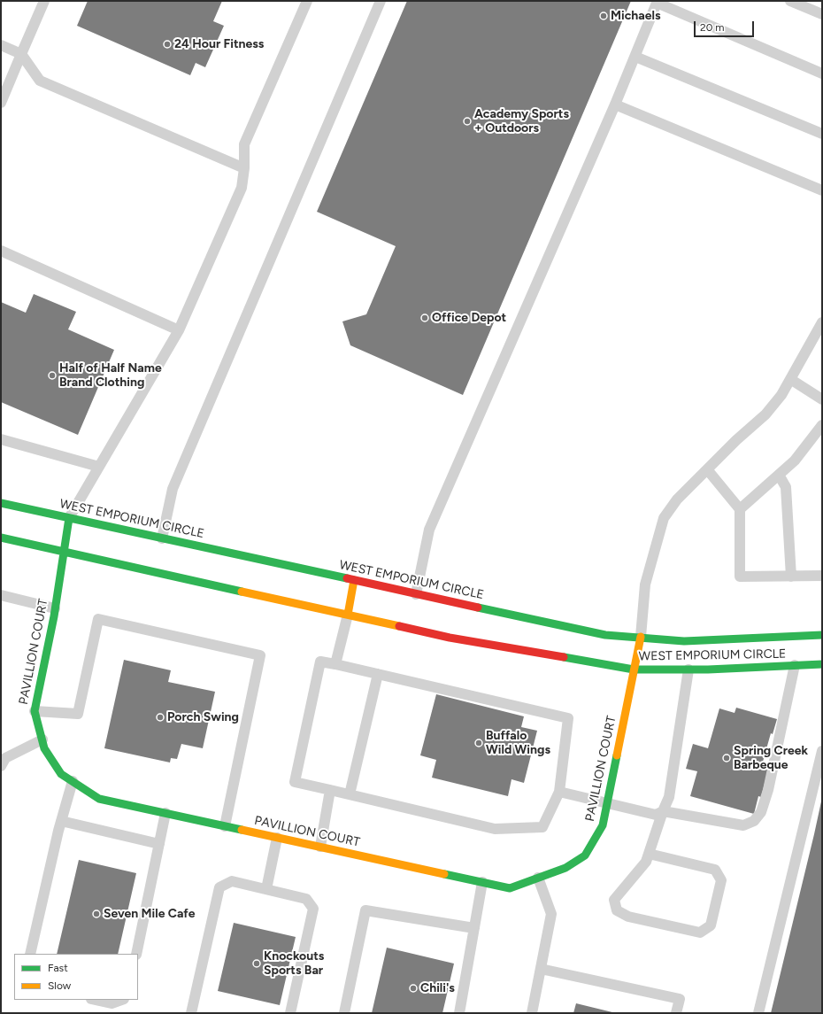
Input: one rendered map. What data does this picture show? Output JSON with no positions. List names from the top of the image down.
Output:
{
  "streets": {
    "street": ["WEST EMPORIUM CIRCLE", "PAVILLION COURT"]
  },
  "crossings": [
    ["WEST EMPORIUM CIRCLE", "PAVILLION COURT"]
  ],
  "places": [
    "Michaels",
    "24 Hour Fitness",
    "Academy Sports + Outdoors",
    "Office Depot",
    "Half of Half Name Brand Clothing",
    "Porch Swing",
    "Buffalo Wild Wings",
    "Spring Creek Barbeque",
    "Seven Mile Cafe",
    "Knockouts Sports Bar",
    "Chili's"
  ],
  "legend": ["Fast", "Slow"],
  "scale_bar": "20 m"
}
